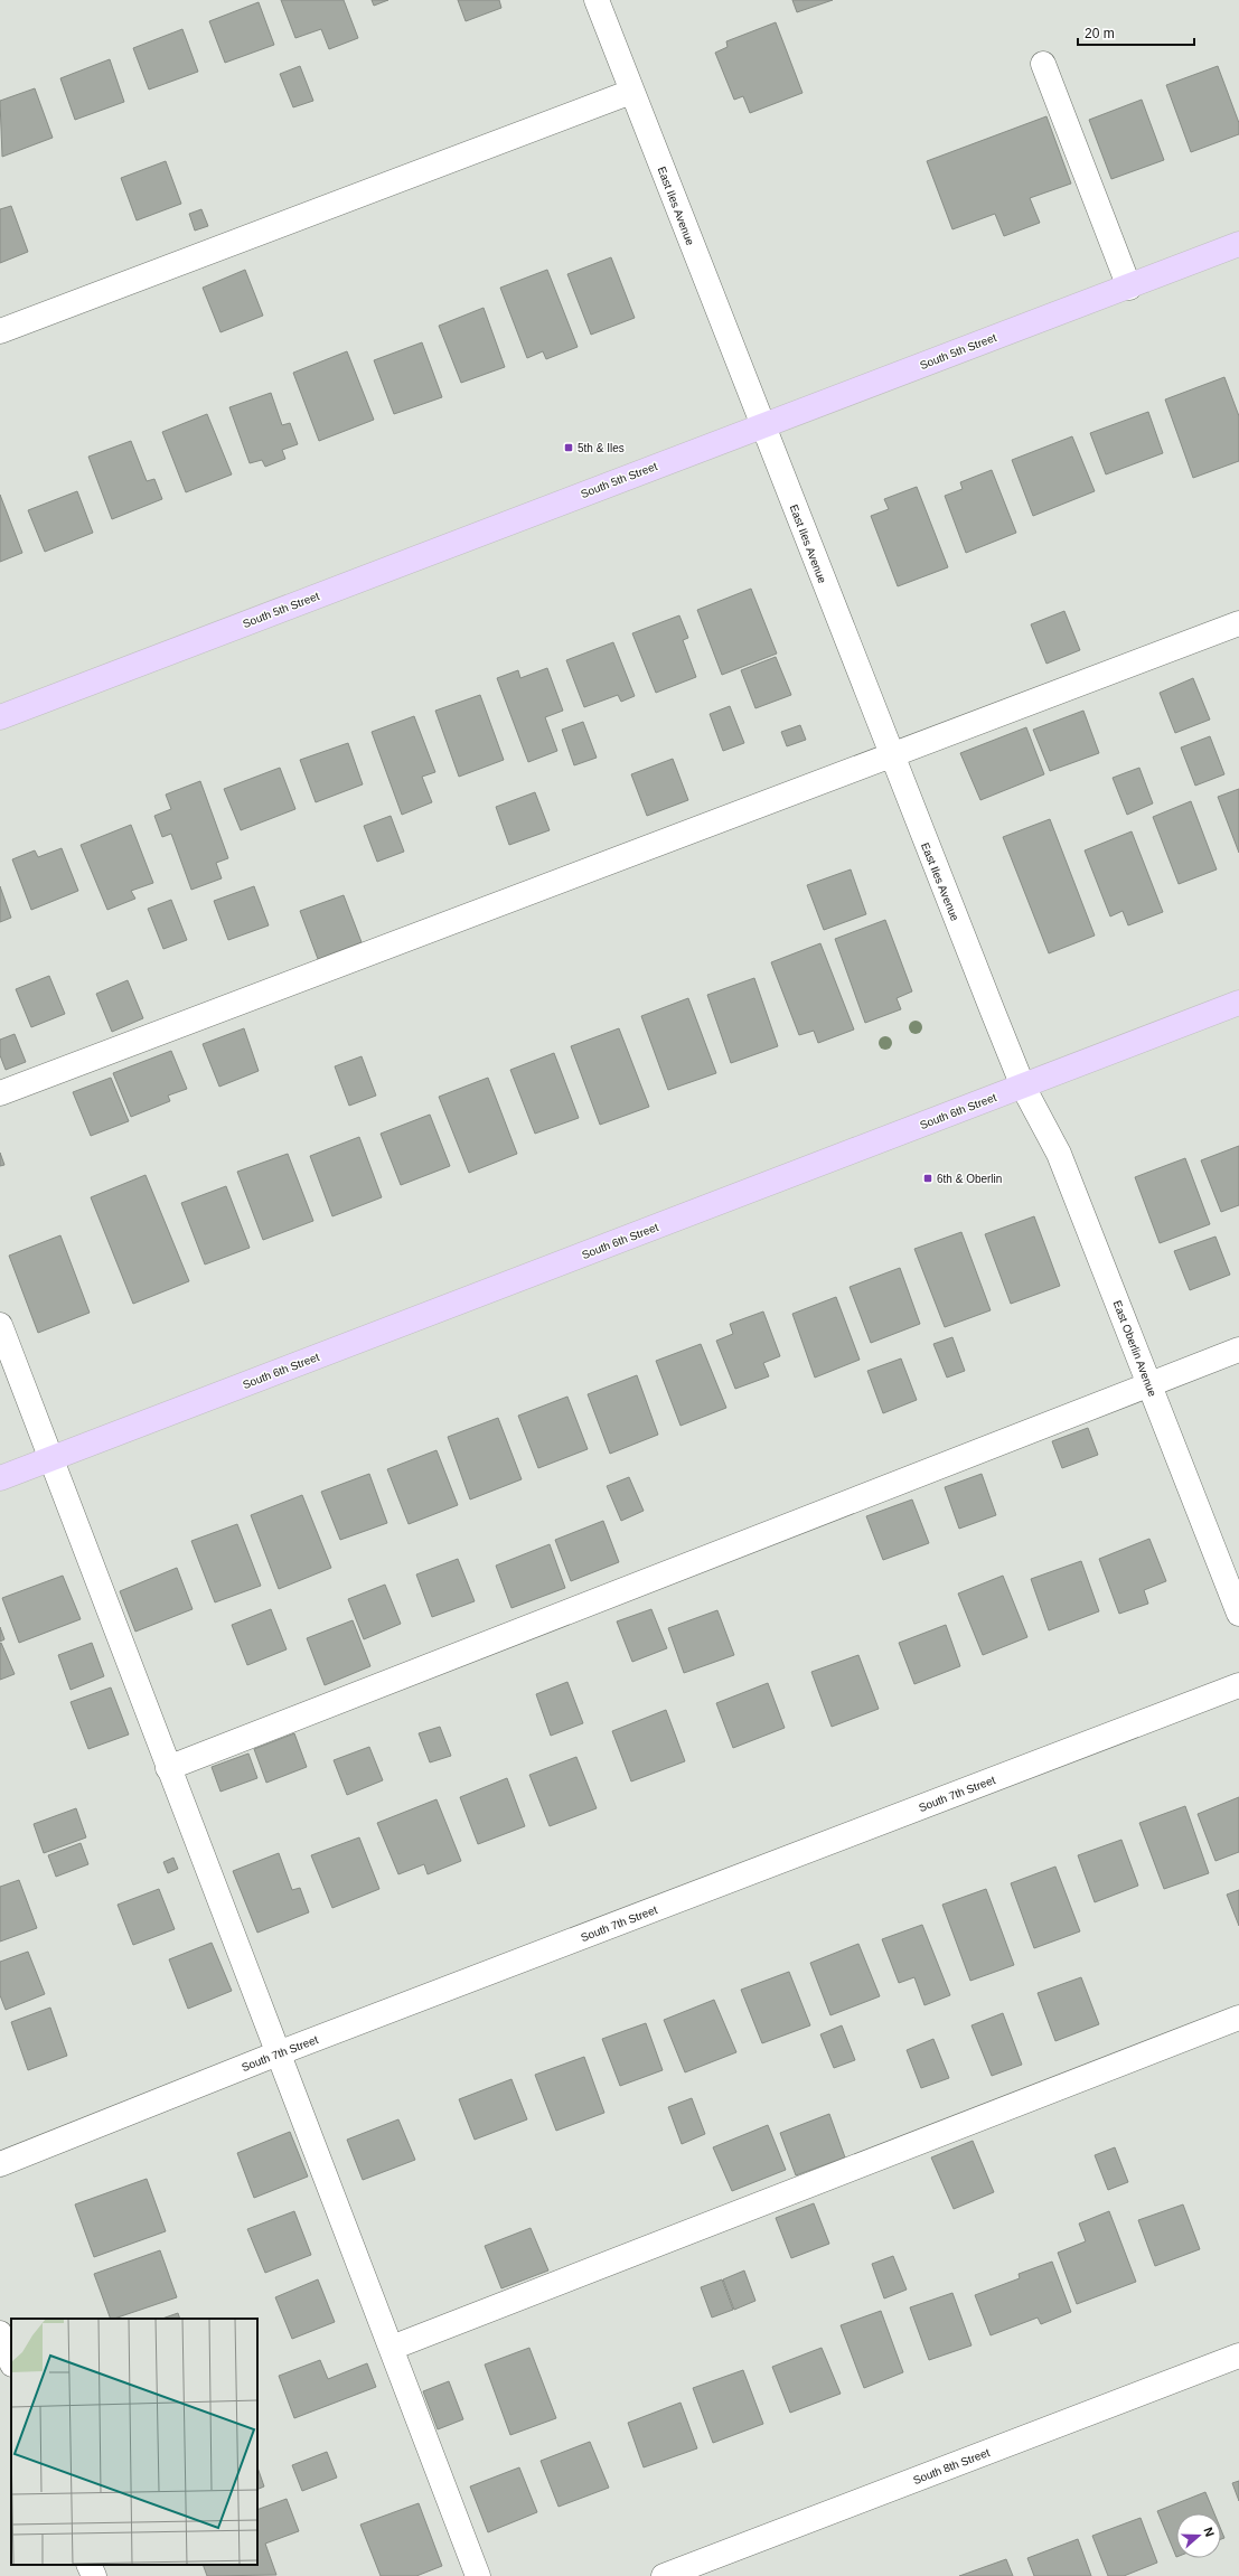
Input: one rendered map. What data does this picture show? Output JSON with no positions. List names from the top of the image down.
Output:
{
  "streets": {
    "main road": ["South 5th Street", "South 6th Street"],
    "street": [
      "East Iles Avenue",
      "East Oberlin Avenue",
      "South 7th Street",
      "South 8th Street"
    ]
  },
  "crossings": [
    ["East Iles Avenue", "South 5th Street"],
    ["East Iles Avenue", "South 6th Street"],
    ["East Iles Avenue", "East Oberlin Avenue"],
    ["South 6th Street", "East Oberlin Avenue"]
  ],
  "places": {
    "transit": ["5th & Iles", "6th & Oberlin"]
  },
  "scale_bar": "20 m",
  "north": "right"
}
